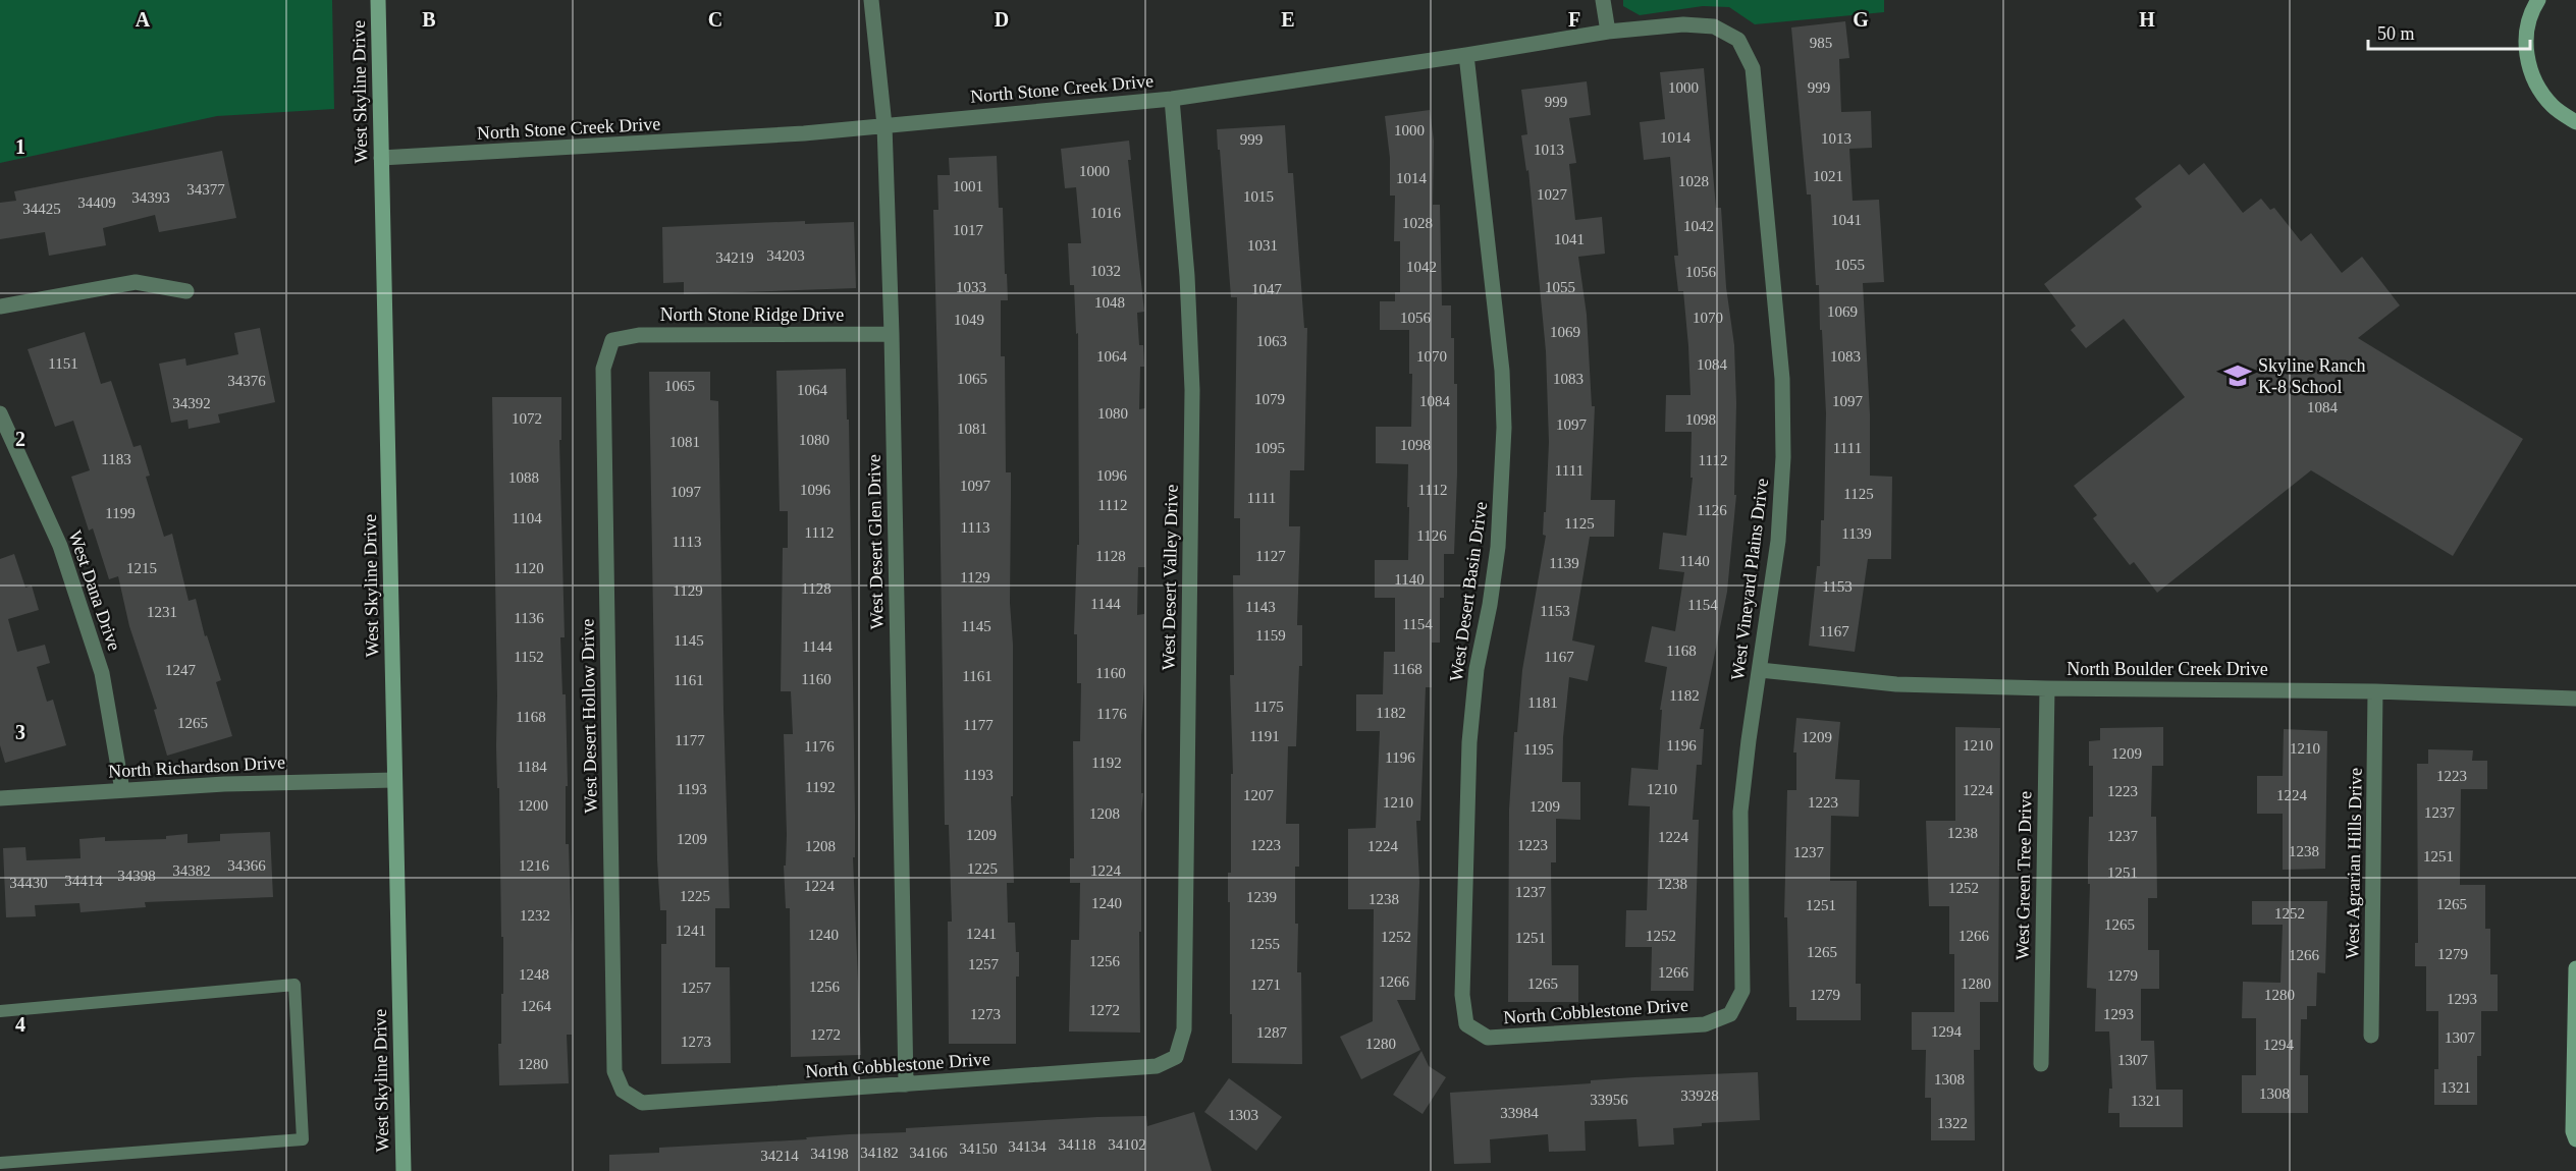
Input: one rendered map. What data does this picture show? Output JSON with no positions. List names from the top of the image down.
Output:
{
  "streets": {
    "street": [
      "North Stone Creek Drive",
      "West Skyline Drive",
      "North Stone Ridge Drive",
      "West Desert Glen Drive",
      "West Desert Valley Drive",
      "West Vineyard Plains Drive",
      "West Dana Drive",
      "West Desert Basin Drive",
      "North Boulder Creek Drive",
      "West Desert Hollow Drive",
      "North Richardson Drive",
      "West Agrarian Hills Drive",
      "West Green Tree Drive",
      "North Cobblestone Drive"
    ]
  },
  "crossings": [
    ["North Stone Creek Drive", "West Skyline Drive"],
    ["North Stone Creek Drive", "West Desert Glen Drive"],
    ["North Stone Creek Drive", "West Desert Valley Drive"],
    ["North Stone Creek Drive", "West Vineyard Plains Drive"],
    ["North Stone Creek Drive", "West Desert Basin Drive"],
    ["West Skyline Drive", "North Richardson Drive"],
    ["North Stone Ridge Drive", "West Desert Glen Drive"],
    ["North Stone Ridge Drive", "West Desert Hollow Drive"],
    ["West Desert Glen Drive", "North Cobblestone Drive"],
    ["West Desert Valley Drive", "North Cobblestone Drive"],
    ["West Vineyard Plains Drive", "North Boulder Creek Drive"],
    ["West Vineyard Plains Drive", "North Cobblestone Drive"],
    ["West Dana Drive", "North Richardson Drive"],
    ["West Desert Basin Drive", "North Cobblestone Drive"],
    ["North Boulder Creek Drive", "West Agrarian Hills Drive"],
    ["North Boulder Creek Drive", "West Green Tree Drive"],
    ["West Desert Hollow Drive", "North Cobblestone Drive"]
  ],
  "places": {
    "school or university": ["Skyline Ranch K-8 School"]
  },
  "house_numbers": [
    "985",
    "1000",
    "999",
    "999",
    "1000",
    "1014",
    "1013",
    "999",
    "1013",
    "1000",
    "1021",
    "1014",
    "1028",
    "1001",
    "34377",
    "1027",
    "1015",
    "34393",
    "34409",
    "34425",
    "1016",
    "1041",
    "1028",
    "1042",
    "1017",
    "1041",
    "1031",
    "34203",
    "34219",
    "1055",
    "1042",
    "1032",
    "1056",
    "1033",
    "1055",
    "1047",
    "1048",
    "1069",
    "1056",
    "1070",
    "1049",
    "1069",
    "1063",
    "1064",
    "1070",
    "1083",
    "1151",
    "1084",
    "1065",
    "1083",
    "34376",
    "1065",
    "1064",
    "1079",
    "1084",
    "1097",
    "34392",
    "1084",
    "1080",
    "1072",
    "1098",
    "1097",
    "1081",
    "1080",
    "1081",
    "1098",
    "1095",
    "1111",
    "1183",
    "1112",
    "1111",
    "1096",
    "1088",
    "1097",
    "1096",
    "1112",
    "1097",
    "1125",
    "1111",
    "1112",
    "1126",
    "1199",
    "1104",
    "1125",
    "1113",
    "1112",
    "1139",
    "1126",
    "1113",
    "1128",
    "1127",
    "1140",
    "1139",
    "1215",
    "1120",
    "1129",
    "1140",
    "1153",
    "1128",
    "1129",
    "1144",
    "1154",
    "1143",
    "1153",
    "1231",
    "1136",
    "1154",
    "1145",
    "1167",
    "1159",
    "1145",
    "1144",
    "1168",
    "1152",
    "1167",
    "1168",
    "1247",
    "1160",
    "1161",
    "1160",
    "1161",
    "1182",
    "1181",
    "1175",
    "1182",
    "1176",
    "1168",
    "1265",
    "1177",
    "1191",
    "1209",
    "1177",
    "1196",
    "1210",
    "1176",
    "1210",
    "1195",
    "1209",
    "1196",
    "1192",
    "1184",
    "1193",
    "1223",
    "1192",
    "1193",
    "1210",
    "1224",
    "1223",
    "1207",
    "1224",
    "1210",
    "1223",
    "1200",
    "1209",
    "1237",
    "1208",
    "1238",
    "1209",
    "1237",
    "1224",
    "1209",
    "1223",
    "1223",
    "1208",
    "1224",
    "1238",
    "1237",
    "1251",
    "34366",
    "1216",
    "1225",
    "34382",
    "1224",
    "1251",
    "34398",
    "34414",
    "34430",
    "1238",
    "1224",
    "1252",
    "1237",
    "1225",
    "1239",
    "1238",
    "1240",
    "1265",
    "1251",
    "1252",
    "1232",
    "1265",
    "1241",
    "1241",
    "1240",
    "1252",
    "1266",
    "1252",
    "1251",
    "1255",
    "1265",
    "1279",
    "1266",
    "1256",
    "1257",
    "1266",
    "1248",
    "1279",
    "1266",
    "1265",
    "1280",
    "1271",
    "1256",
    "1257",
    "1279",
    "1280",
    "1293",
    "1264",
    "1272",
    "1273",
    "1293",
    "1294",
    "1287",
    "1272",
    "1307",
    "1273",
    "1280",
    "1294",
    "1307",
    "1280",
    "1308",
    "1321",
    "1308",
    "33928",
    "33956",
    "1321",
    "33984",
    "1303",
    "1322",
    "34118",
    "34102",
    "34134",
    "34150",
    "34182",
    "34166",
    "34198",
    "34214"
  ],
  "scale_bar": "50 m",
  "grid": {
    "columns": [
      "A",
      "B",
      "C",
      "D",
      "E",
      "F",
      "G",
      "H"
    ],
    "rows": [
      "1",
      "2",
      "3",
      "4"
    ]
  }
}
